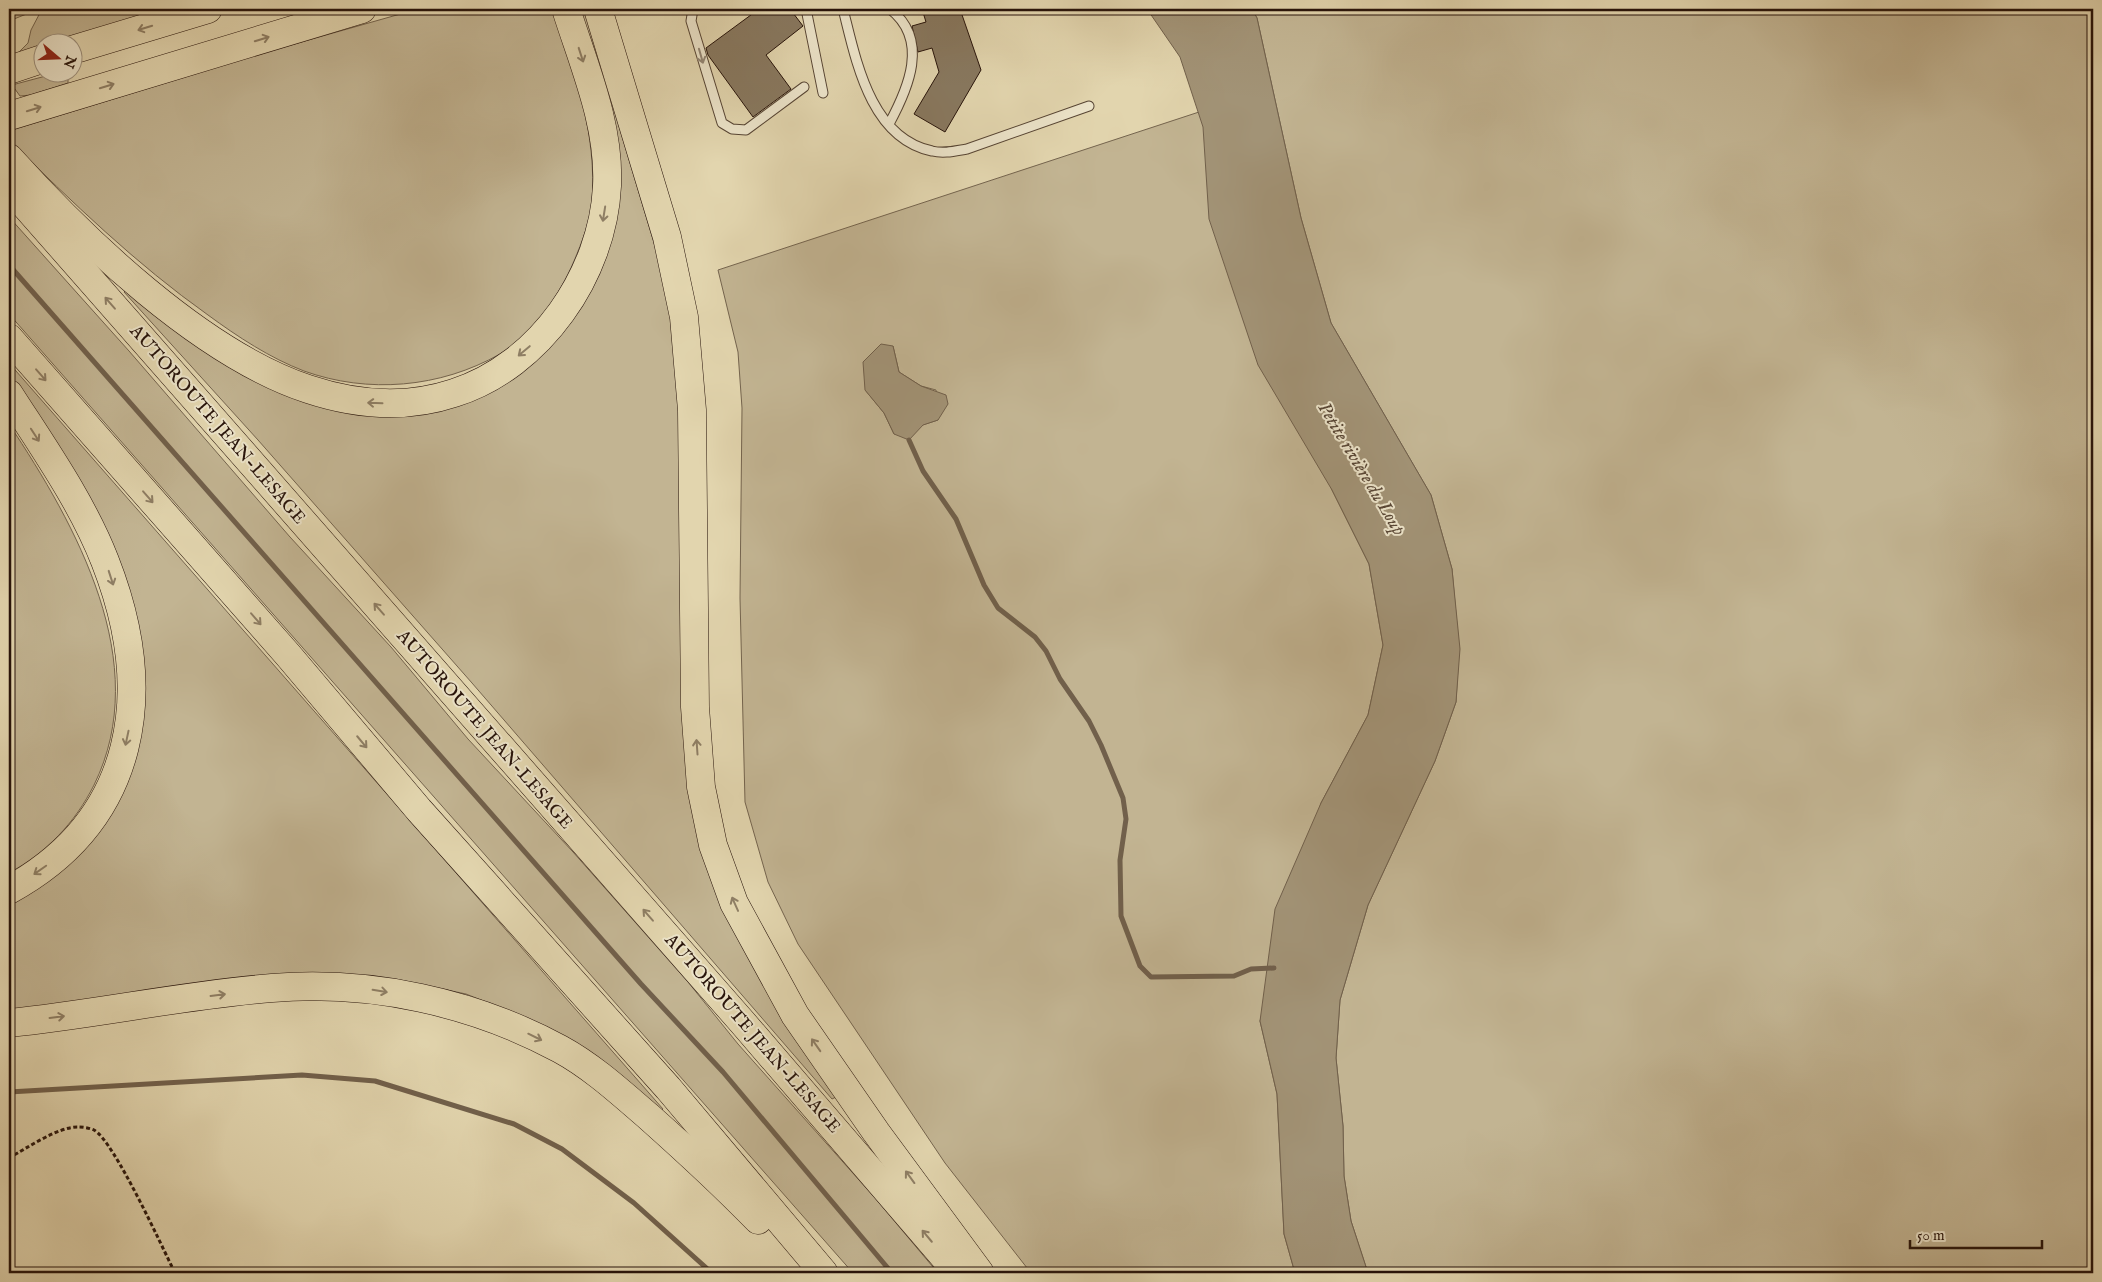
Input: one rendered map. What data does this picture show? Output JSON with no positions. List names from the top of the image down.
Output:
{
  "streets": {
    "main road": ["AUTOROUTE JEAN-LESAGE"]
  },
  "water": ["Petite rivière du Loup"],
  "scale_bar": "50 m",
  "north": "right"
}
